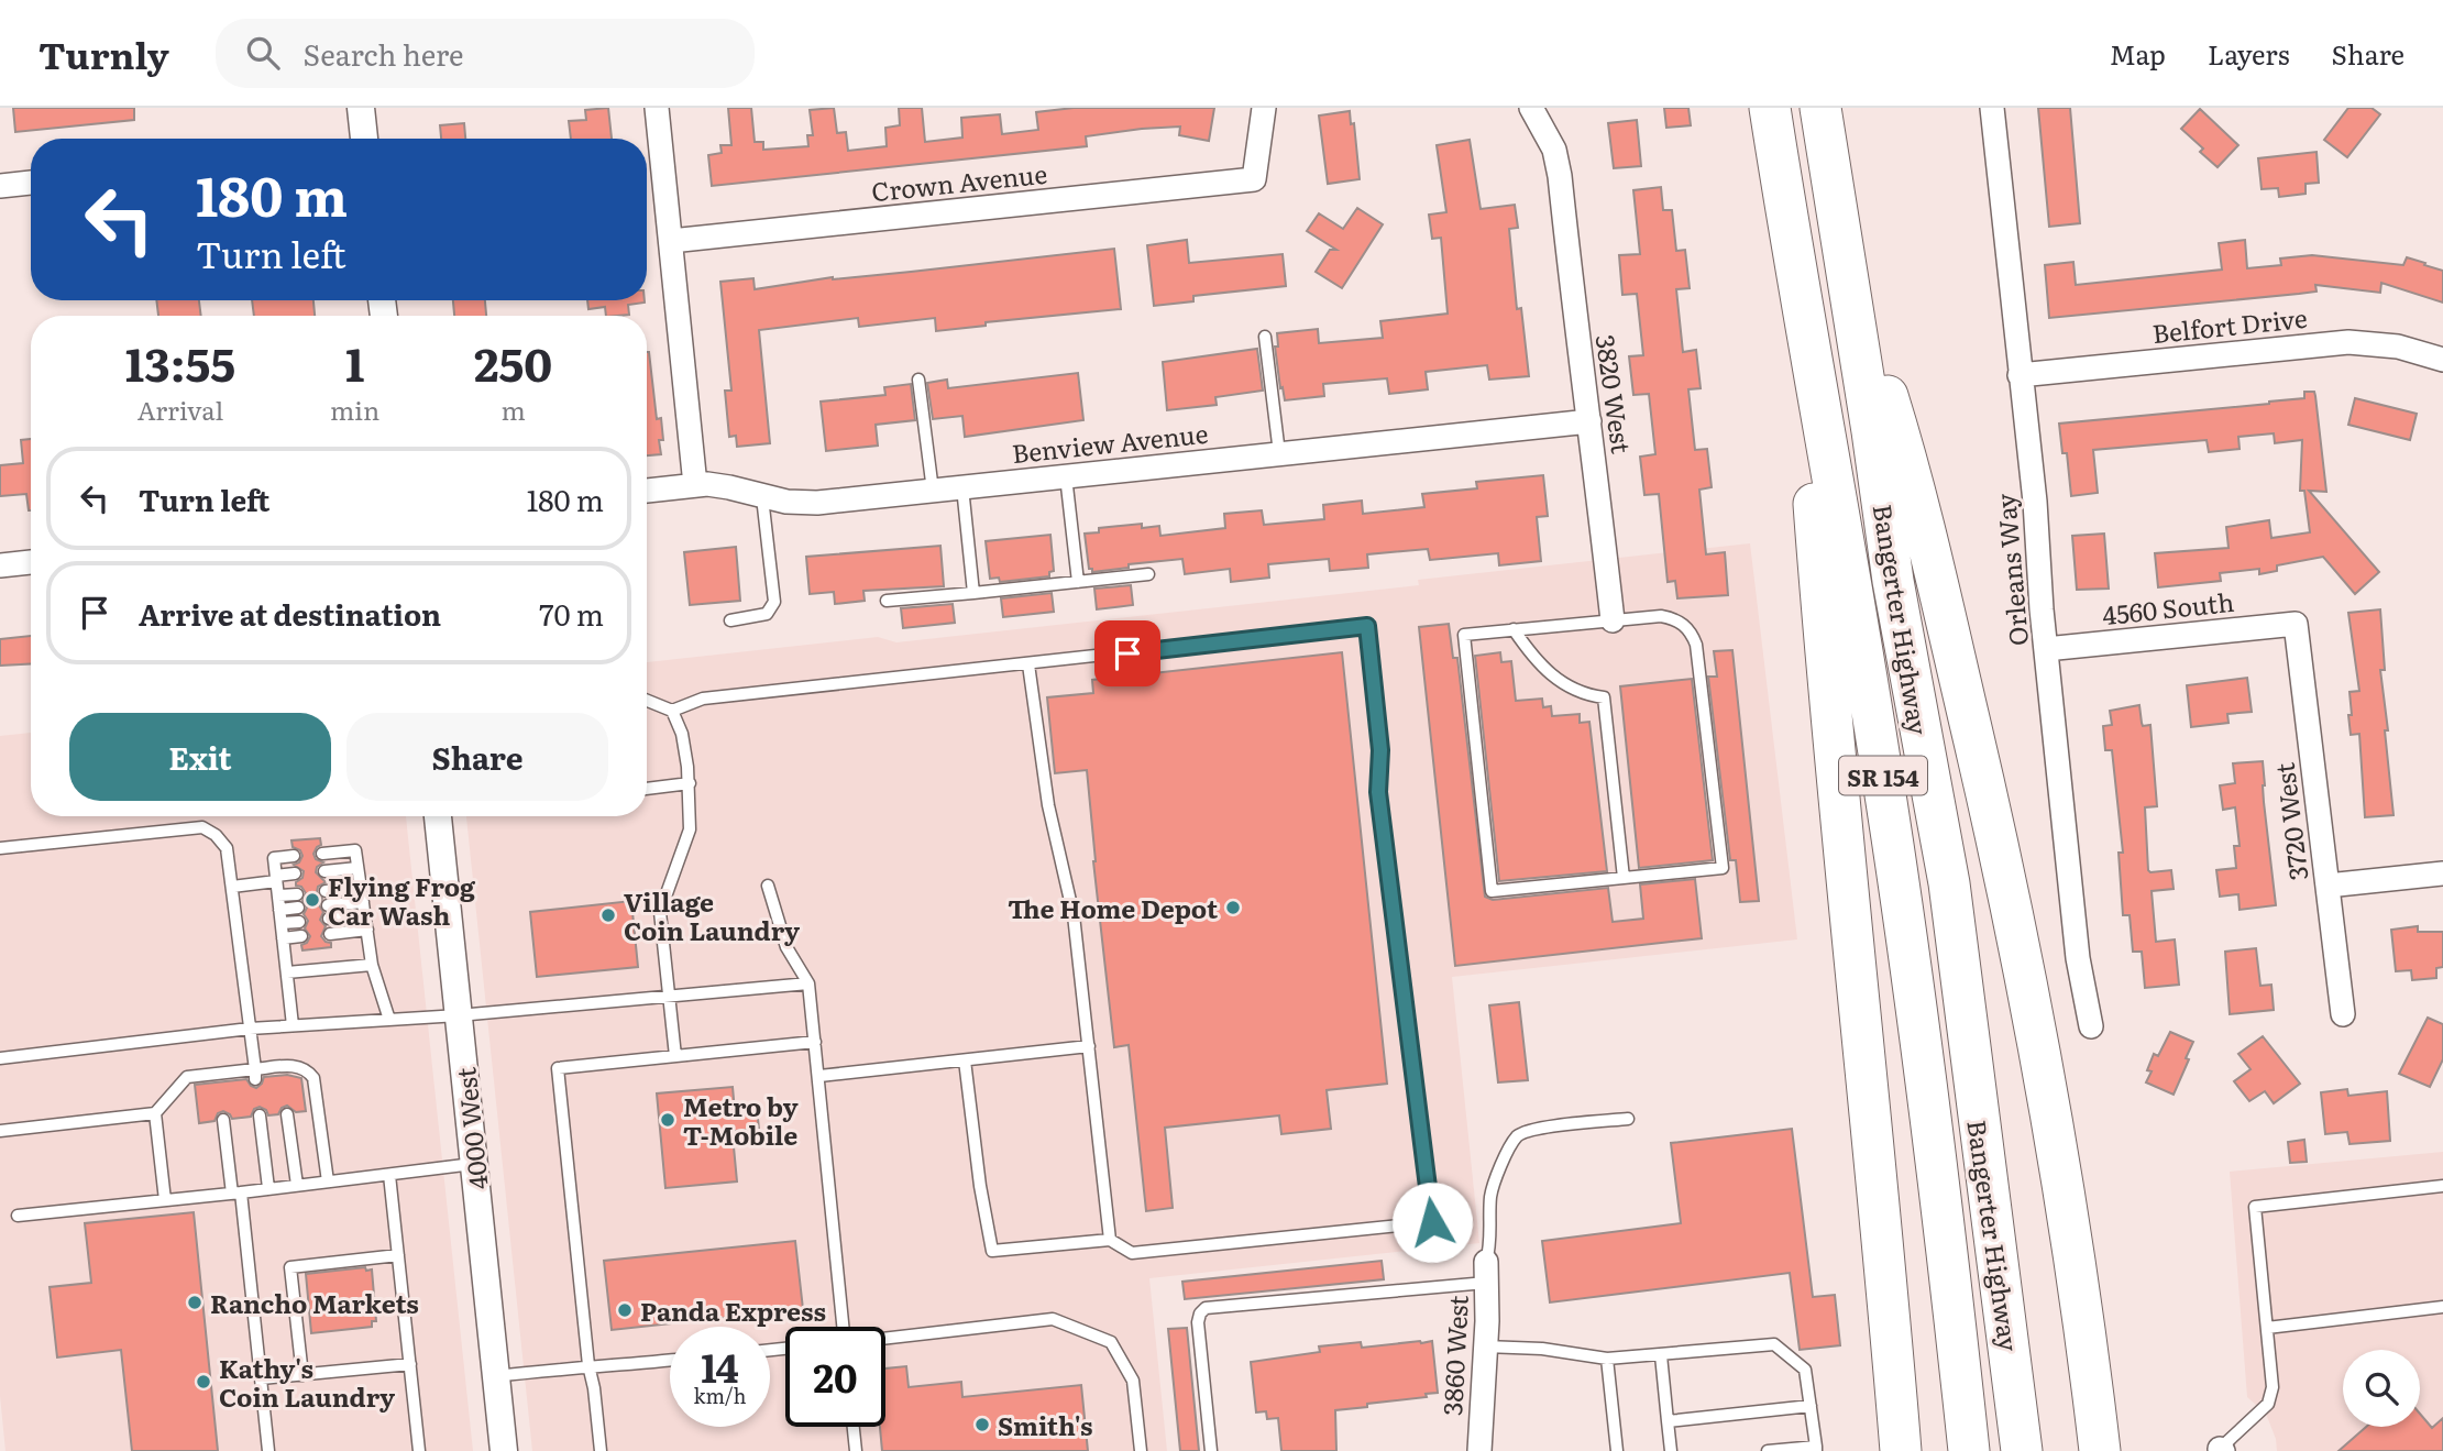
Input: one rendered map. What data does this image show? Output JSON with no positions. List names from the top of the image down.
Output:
{
  "streets": {
    "highway": ["Bangerter Highway", "SR 154"],
    "street": [
      "Crown Avenue",
      "Belfort Drive",
      "3820 West",
      "Benview Avenue",
      "Orleans Way",
      "4560 South",
      "3720 West",
      "4000 West",
      "3860 West"
    ]
  },
  "crossings": [
    ["Belfort Drive", "Orleans Way"],
    ["3820 West", "Benview Avenue"],
    ["Orleans Way", "4560 South"],
    ["4560 South", "3720 West"]
  ],
  "places": [
    "Flying Frog Car Wash",
    "The Home Depot",
    "Village Coin Laundry",
    "Metro by T-Mobile",
    "Rancho Markets",
    "Panda Express",
    "Kathy's Coin Laundry",
    "Smith's"
  ],
  "page": {
    "header": "Turnly",
    "search": "Search here",
    "nav": ["Map", "Layers", "Share"],
    "turn": ["180 m", "Turn left"],
    "eta": [
      "13:55",
      "Arrival",
      "1",
      "min",
      "250",
      "m"
    ],
    "list": [
      {
        "name": "Turn left",
        "value": "180 m"
      },
      {
        "name": "Arrive at destination",
        "value": "70 m"
      }
    ],
    "buttons": ["Exit", "Share"],
    "speed": "14 km/h",
    "limit": "20"
  }
}
